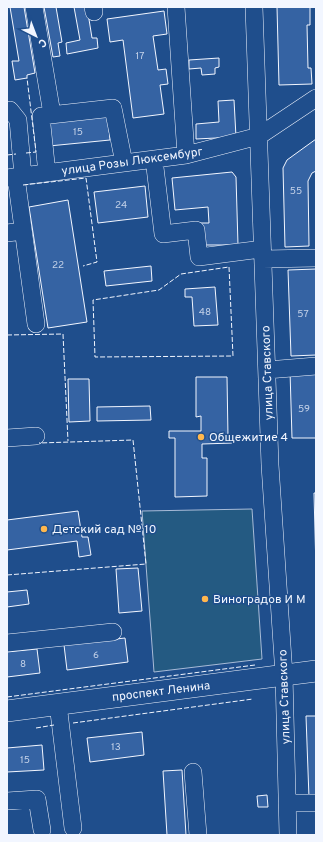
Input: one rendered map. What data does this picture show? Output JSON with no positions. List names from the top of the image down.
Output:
{
  "streets": {
    "main road": ["проспект Ленина"],
    "street": ["улица Розы Люксембург", "улица Ставского"]
  },
  "crossings": [
    ["улица Розы Люксембург", "улица Ставского"],
    ["улица Ставского", "проспект Ленина"]
  ],
  "places": ["Общежитие 4", "Детский сад № 10", "Виноградов И М"],
  "house_numbers": [
    "17",
    "15",
    "55",
    "24",
    "22",
    "48",
    "57",
    "59",
    "6",
    "8",
    "13",
    "15"
  ],
  "north": "bottom right"
}
